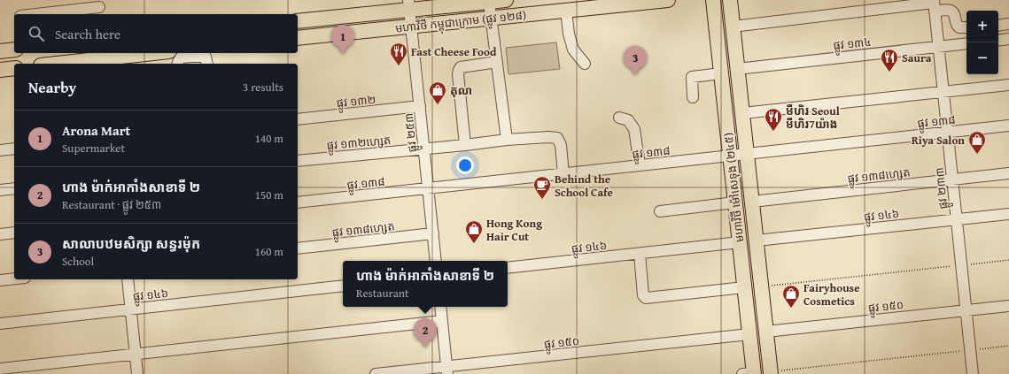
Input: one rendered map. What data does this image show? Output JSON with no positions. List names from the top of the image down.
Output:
{
  "streets": {
    "main road": ["មហាវិថី កម្ពុជាក្រោម (ផ្លូវ ១២៨)", "មហាវិថី ម៉ៅសេទុង (២៤៥)"],
    "street": [
      "ផ្លូវ ១៣៤",
      "ផ្លូវ ១៣២",
      "ផ្លូវ ១៣៨",
      "ផ្លូវ ២៥៣",
      "ផ្លូវ ១៣២ហ្សេត",
      "ផ្លូវ ១៣៨ហ្សេត",
      "ផ្លូវ ២៣៣",
      "ផ្លូវ ១៤៦",
      "ផ្លូវ ១៥០"
    ]
  },
  "crossings": [
    ["មហាវិថី កម្ពុជាក្រោម (ផ្លូវ ១២៨)", "ផ្លូវ ២៥៣"],
    ["ផ្លូវ ១៣៤", "មហាវិថី ម៉ៅសេទុង (២៤៥)"],
    ["ផ្លូវ ១៣៤", "ផ្លូវ ២៣៣"],
    ["ផ្លូវ ១៣២", "ផ្លូវ ២៥៣"],
    ["ផ្លូវ ១៣៨", "ផ្លូវ ២៥៣"],
    ["ផ្លូវ ១៣៨", "ផ្លូវ ១៣២ហ្សេត"],
    ["ផ្លូវ ១៣៨", "មហាវិថី ម៉ៅសេទុង (២៤៥)"],
    ["ផ្លូវ ១៣៨", "ផ្លូវ ២៣៣"],
    ["ផ្លូវ ២៥៣", "ផ្លូវ ១៣២ហ្សេត"],
    ["ផ្លូវ ២៥៣", "ផ្លូវ ១៣៨ហ្សេត"],
    ["ផ្លូវ ១៣៨ហ្សេត", "មហាវិថី ម៉ៅសេទុង (២៤៥)"],
    ["ផ្លូវ ១៣៨ហ្សេត", "ផ្លូវ ២៣៣"],
    ["មហាវិថី ម៉ៅសេទុង (២៤៥)", "ផ្លូវ ១៤៦"],
    ["មហាវិថី ម៉ៅសេទុង (២៤៥)", "ផ្លូវ ១៥០"],
    ["ផ្លូវ ២៣៣", "ផ្លូវ ១៤៦"],
    ["ផ្លូវ ២៣៣", "ផ្លូវ ១៥០"]
  ],
  "places": {
    "restaurant": ["Fast Cheese Food", "Saura", "មីហិរ Seoul មីហិរ7យ៉ាង"],
    "shop": [
      "តុលា",
      "Riya Salon",
      "Hong Kong Hair Cut",
      "Fairyhouse Cosmetics"
    ],
    "cafe": ["Behind the School Cafe"]
  },
  "page": {
    "map_buttons": ["+", "−"],
    "search": "Search here",
    "pins": ["1", "3", "2"],
    "heading": ["Nearby", "3 results"],
    "list": [
      {
        "mark": "1",
        "name": "Arona Mart",
        "note": "Supermarket",
        "value": "140 m"
      },
      {
        "mark": "2",
        "name": "ហាង ម៉ាក់អាកាំងសាខាទី ២",
        "note": "Restaurant · ផ្លូវ ២៥៣",
        "value": "150 m"
      },
      {
        "mark": "3",
        "name": "សាលាបឋមសិក្សា សន្ធរម៉ុក",
        "note": "School",
        "value": "160 m"
      }
    ],
    "popup": ["ហាង ម៉ាក់អាកាំងសាខាទី ២", "Restaurant"]
  }
}
